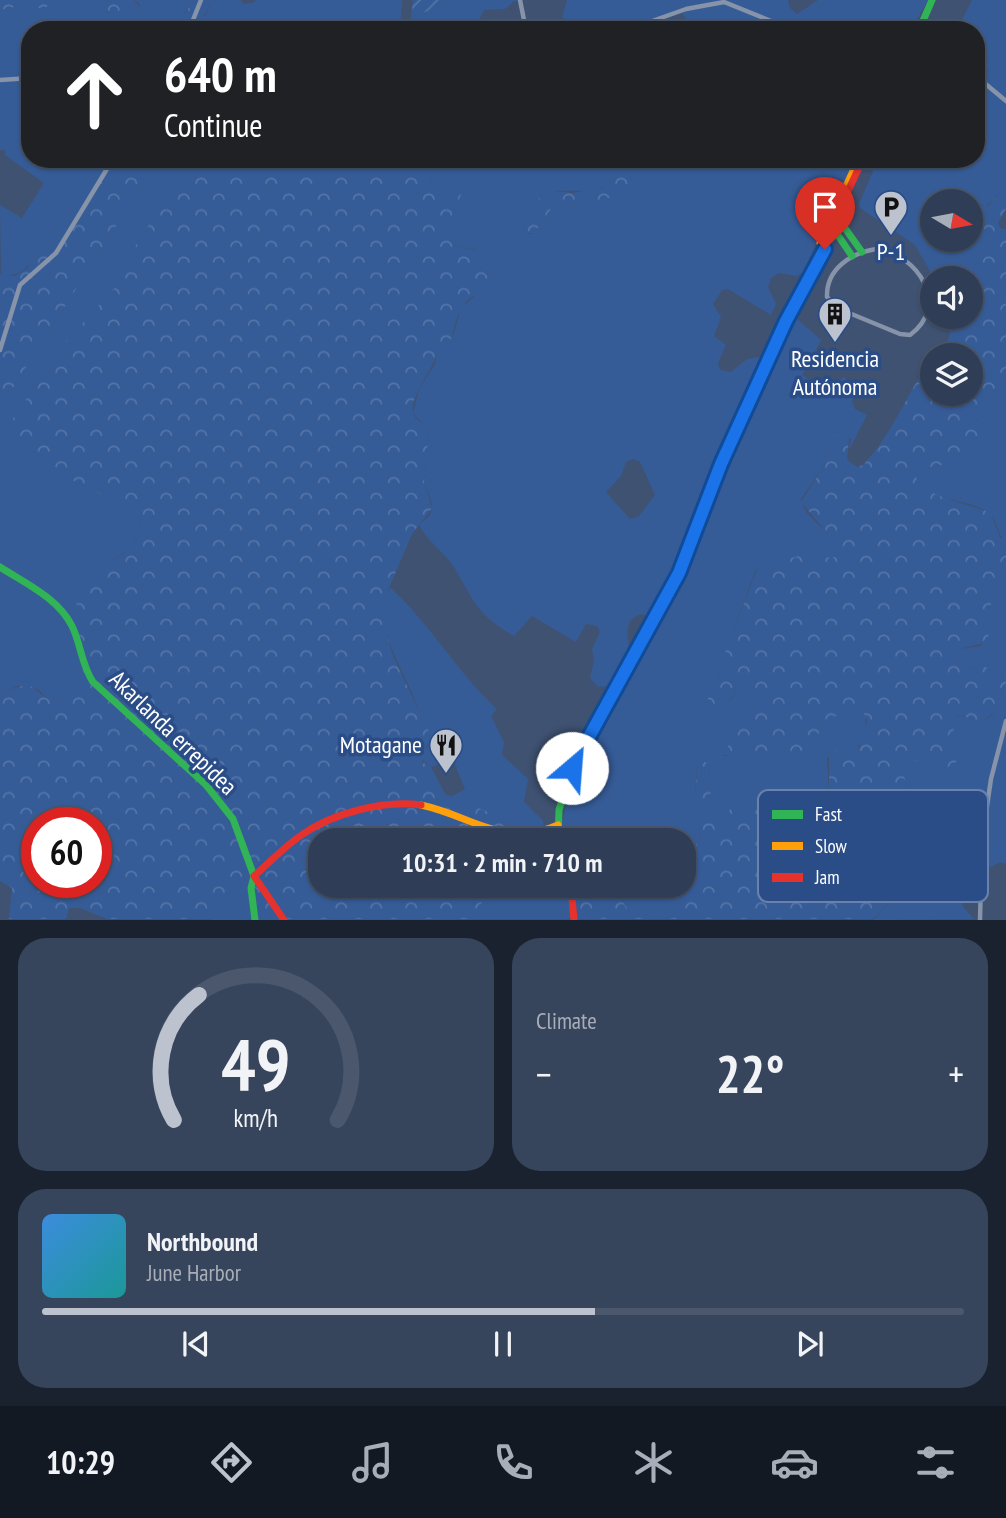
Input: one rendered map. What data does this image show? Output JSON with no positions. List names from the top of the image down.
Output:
{
  "streets": {
    "main road": ["Akarlanda errepidea"]
  },
  "places": {
    "parking": ["P-1"],
    "building": ["Residencia Autónoma"],
    "restaurant": ["Motagane"]
  },
  "legend": ["Fast", "Slow", "Jam"],
  "north": "right",
  "page": {
    "turn": ["640 m", "Continue"],
    "limit": "60",
    "trip": "10:31 · 2 min · 710 m",
    "tile": "Climate",
    "heat": ["−", "22°", "+"],
    "song": ["Northbound", "June Harbor"],
    "tabs": "10:29",
    "gauge": ["49", "km/h"]
  }
}
